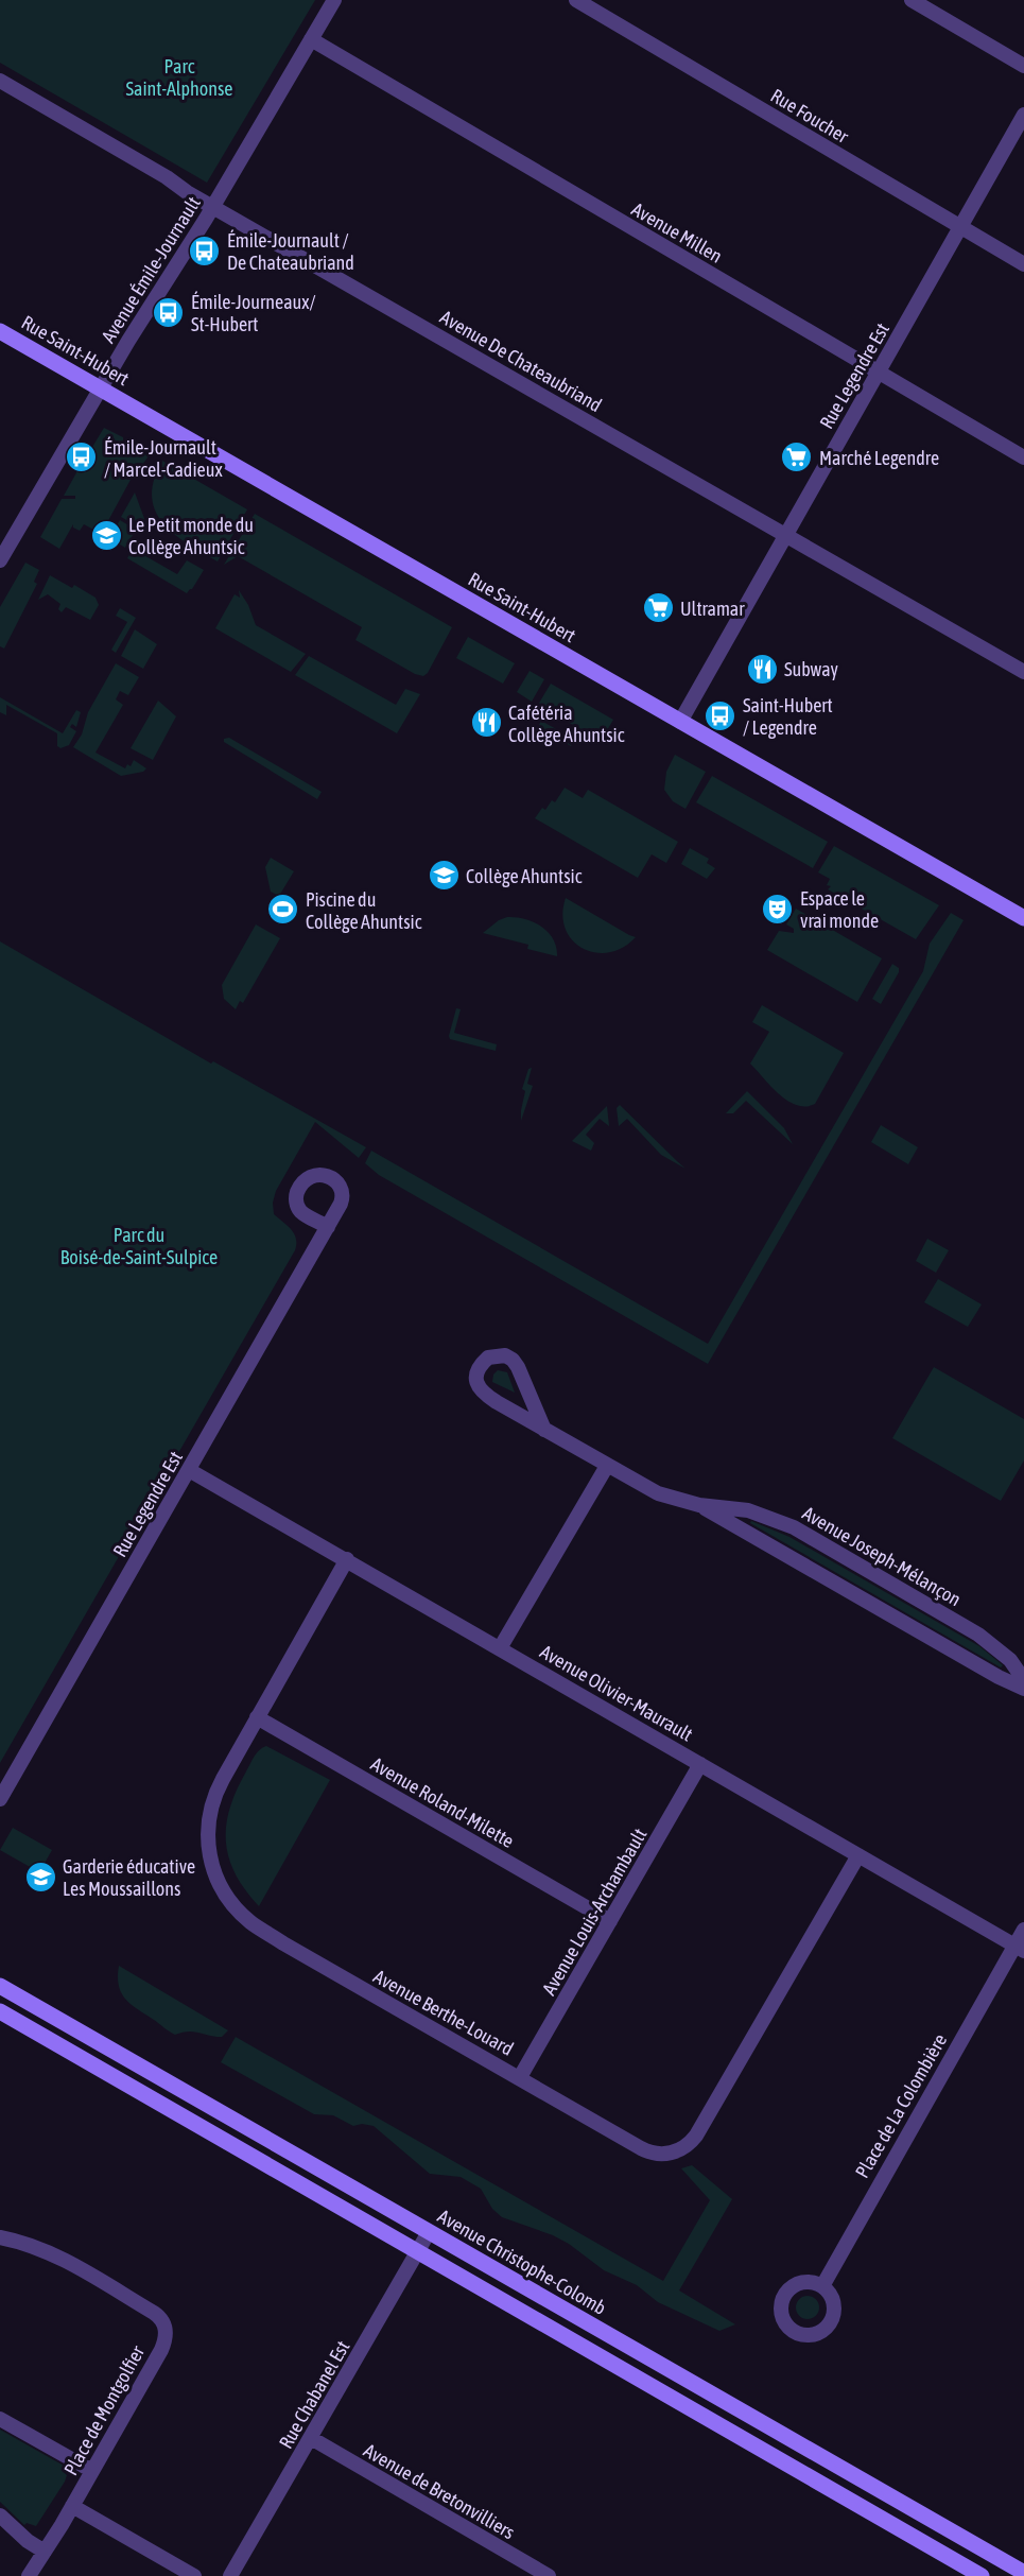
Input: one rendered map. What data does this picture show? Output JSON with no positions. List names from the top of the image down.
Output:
{
  "streets": {
    "main road": ["Rue Saint-Hubert", "Avenue Christophe-Colomb"],
    "street": [
      "Rue Foucher",
      "Avenue Millen",
      "Avenue Émile-Journault",
      "Avenue De Chateaubriand",
      "Rue Legendre Est",
      "Avenue Joseph-Mélançon",
      "Avenue Olivier-Maurault",
      "Avenue Roland-Milette",
      "Avenue Louis-Archambault",
      "Avenue Berthe-Louard",
      "Place de La Colombière",
      "Rue Chabanel Est",
      "Place de Montgolfier",
      "Avenue de Bretonvilliers"
    ]
  },
  "crossings": [
    ["Rue Foucher", "Rue Legendre Est"],
    ["Avenue Millen", "Avenue Émile-Journault"],
    ["Avenue Millen", "Rue Legendre Est"],
    ["Avenue Émile-Journault", "Rue Saint-Hubert"],
    ["Avenue Émile-Journault", "Avenue De Chateaubriand"],
    ["Rue Saint-Hubert", "Rue Legendre Est"],
    ["Avenue De Chateaubriand", "Rue Legendre Est"],
    ["Rue Legendre Est", "Avenue Olivier-Maurault"],
    ["Avenue Olivier-Maurault", "Avenue Louis-Archambault"],
    ["Avenue Olivier-Maurault", "Avenue Berthe-Louard"],
    ["Avenue Olivier-Maurault", "Place de La Colombière"],
    ["Avenue Roland-Milette", "Avenue Louis-Archambault"],
    ["Avenue Roland-Milette", "Avenue Berthe-Louard"],
    ["Avenue Louis-Archambault", "Avenue Berthe-Louard"],
    ["Avenue Christophe-Colomb", "Rue Chabanel Est"],
    ["Rue Chabanel Est", "Avenue de Bretonvilliers"]
  ],
  "parks": ["Parc Saint-Alphonse", "Parc du Boisé-de-Saint-Sulpice"],
  "places": {
    "bus stop": [
      "Émile-Journault / De Chateaubriand",
      "Émile-Journeaux/ St-Hubert",
      "Émile-Journault / Marcel-Cadieux",
      "Saint-Hubert / Legendre"
    ],
    "supermarket": ["Marché Legendre", "Ultramar"],
    "school or university": ["Le Petit monde du Collège Ahuntsic", "Collège Ahuntsic", "Garderie éducative Les Moussaillons"],
    "restaurant": ["Subway", "Cafétéria Collège Ahuntsic"],
    "theatre": ["Espace le vrai monde"],
    "sports": ["Piscine du Collège Ahuntsic"]
  }
}
